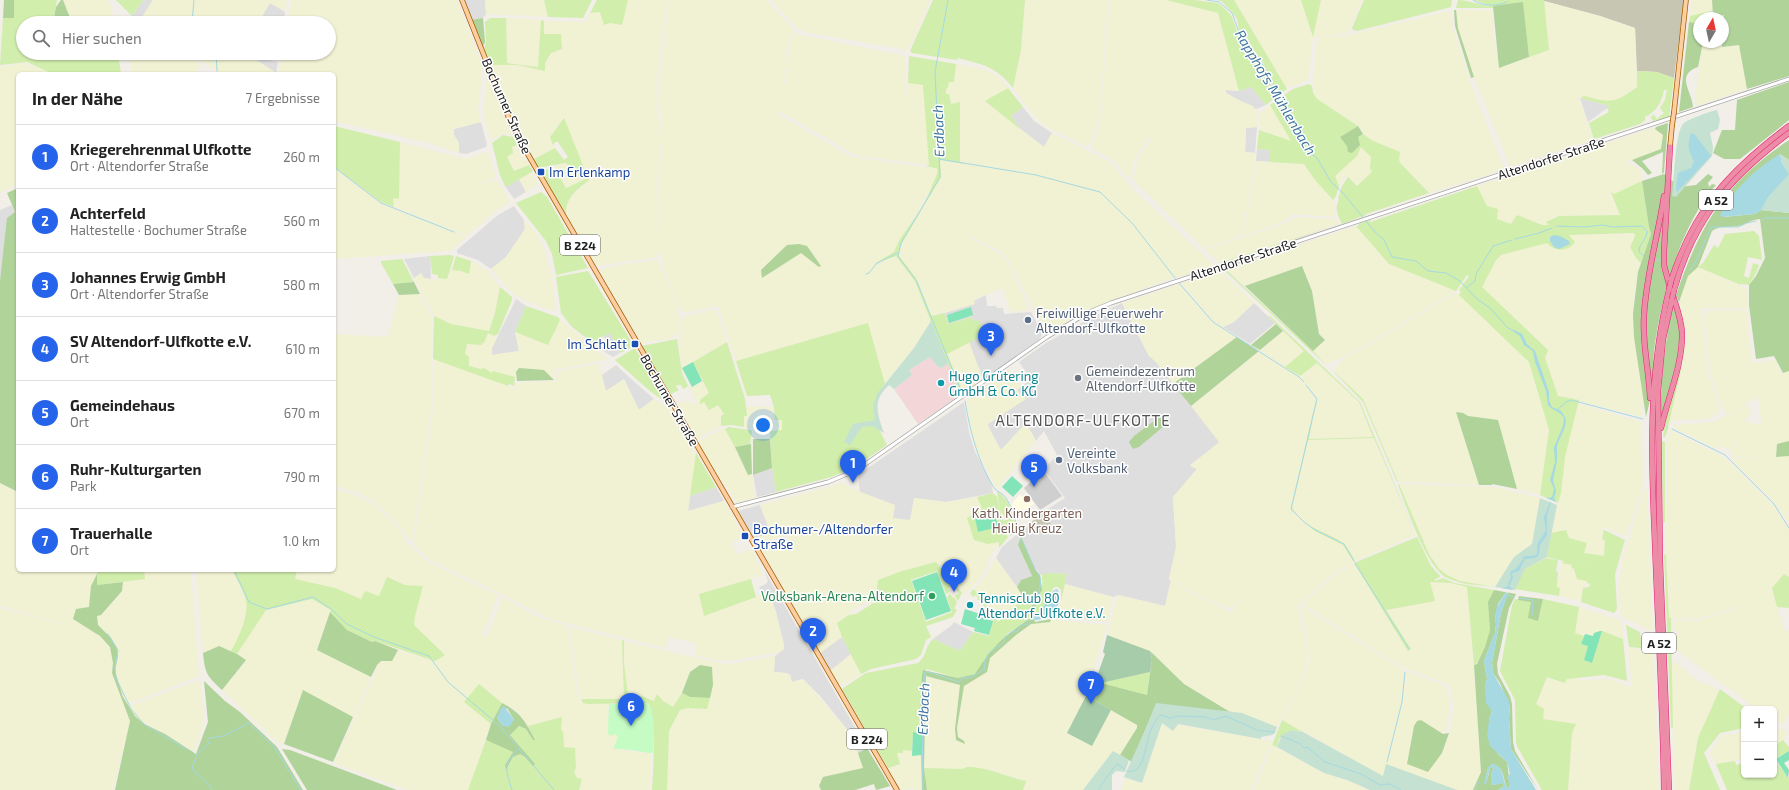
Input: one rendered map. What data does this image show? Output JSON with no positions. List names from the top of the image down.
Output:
{
  "streets": {
    "highway": ["A 52"],
    "main road": ["Bochumer Straße", "B 224"],
    "street": ["Altendorfer Straße"]
  },
  "crossings": [
    ["Bochumer Straße", "Altendorfer Straße"]
  ],
  "districts": ["ALTENDORF-ULFKOTTE"],
  "water": ["Rapphofs Mühlenbach", "Erdbach"],
  "places": {
    "transit": ["Im Erlenkamp", "Im Schlatt", "Bochumer-/Altendorfer Straße"],
    "other": [
      "Freiwillige Feuerwehr Altendorf-Ulfkotte",
      "Gemeindezentrum Altendorf-Ulfkotte",
      "Hugo Grütering GmbH & Co. KG",
      "Vereinte Volksbank",
      "Kath. Kindergarten Heilig Kreuz",
      "Volksbank-Arena-Altendorf",
      "Tennisclub 80 Altendorf-Ulfkote e.V."
    ]
  },
  "north": "top",
  "page": {
    "search": "Hier suchen",
    "heading": ["In der Nähe", "7 Ergebnisse"],
    "list": [
      {
        "mark": "1",
        "name": "Kriegerehrenmal Ulfkotte",
        "note": "Ort · Altendorfer Straße",
        "value": "260 m"
      },
      {
        "mark": "2",
        "name": "Achterfeld",
        "note": "Haltestelle · Bochumer Straße",
        "value": "560 m"
      },
      {
        "mark": "3",
        "name": "Johannes Erwig GmbH",
        "note": "Ort · Altendorfer Straße",
        "value": "580 m"
      },
      {
        "mark": "4",
        "name": "SV Altendorf-Ulfkotte e.V.",
        "note": "Ort",
        "value": "610 m"
      },
      {
        "mark": "5",
        "name": "Gemeindehaus",
        "note": "Ort",
        "value": "670 m"
      },
      {
        "mark": "6",
        "name": "Ruhr-Kulturgarten",
        "note": "Park",
        "value": "790 m"
      },
      {
        "mark": "7",
        "name": "Trauerhalle",
        "note": "Ort",
        "value": "1.0 km"
      }
    ],
    "pins": [
      "3",
      "1",
      "5",
      "4",
      "2",
      "7",
      "6"
    ],
    "map_buttons": ["+", "−"]
  }
}
